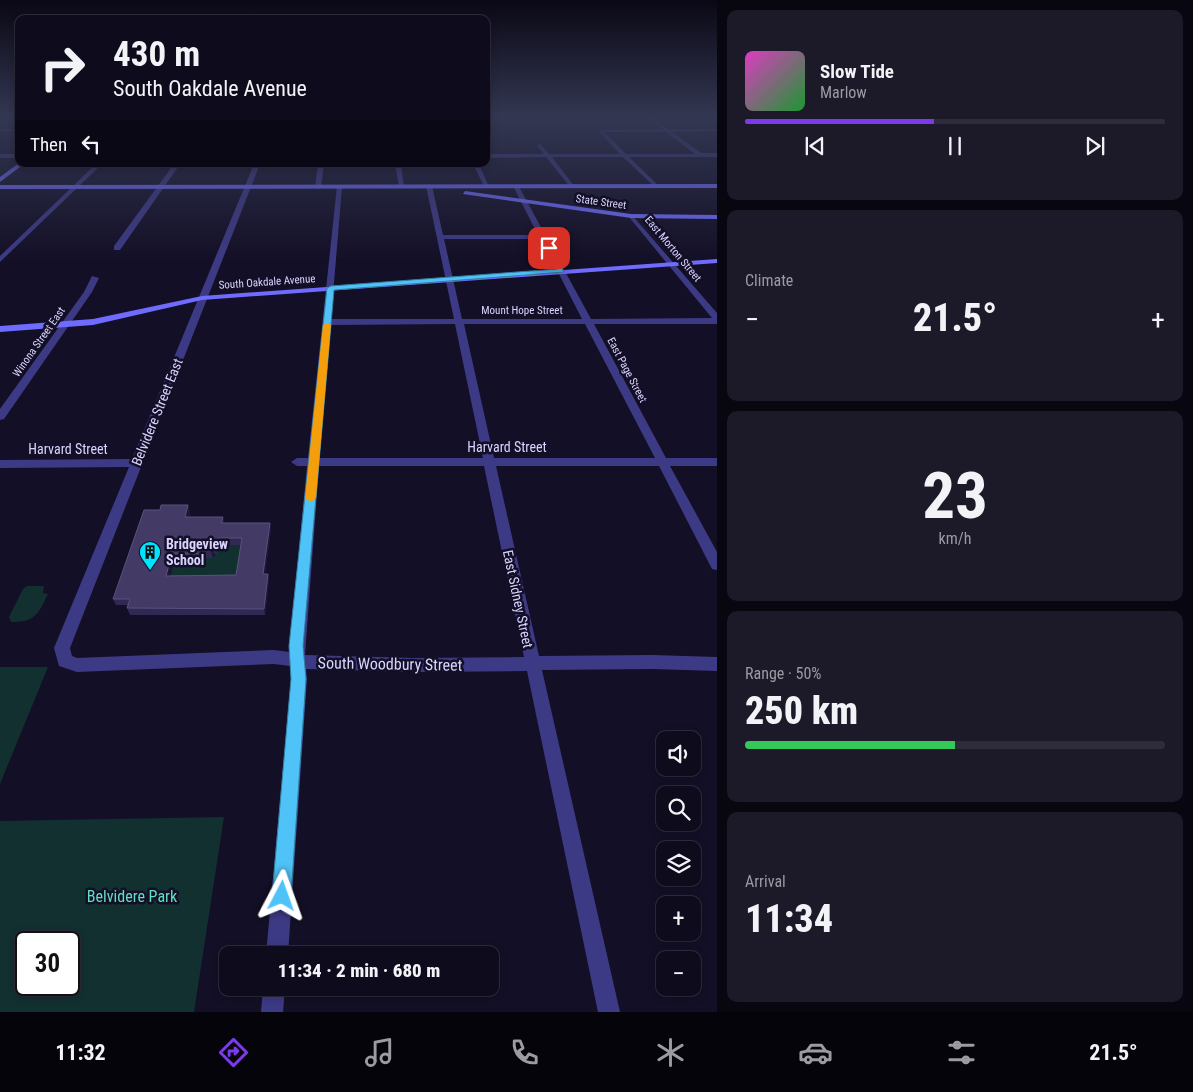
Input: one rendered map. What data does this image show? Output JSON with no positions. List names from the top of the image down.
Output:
{
  "streets": {
    "street": [
      "State Street",
      "East Morton Street",
      "South Oakdale Avenue",
      "Mount Hope Street",
      "Winona Street East",
      "East Page Street",
      "Belvidere Street East",
      "Harvard Street",
      "East Sidney Street",
      "South Woodbury Street"
    ]
  },
  "crossings": [
    ["State Street", "East Morton Street"],
    ["State Street", "East Page Street"],
    ["State Street", "Belvidere Street East"],
    ["State Street", "East Sidney Street"],
    ["East Morton Street", "South Oakdale Avenue"],
    ["East Morton Street", "Mount Hope Street"],
    ["South Oakdale Avenue", "Winona Street East"],
    ["South Oakdale Avenue", "East Page Street"],
    ["South Oakdale Avenue", "Belvidere Street East"],
    ["South Oakdale Avenue", "East Sidney Street"],
    ["Mount Hope Street", "East Page Street"],
    ["Mount Hope Street", "East Sidney Street"],
    ["East Page Street", "Harvard Street"],
    ["Belvidere Street East", "Harvard Street"],
    ["Belvidere Street East", "South Woodbury Street"],
    ["Harvard Street", "East Sidney Street"],
    ["East Sidney Street", "South Woodbury Street"]
  ],
  "parks": ["Belvidere Park"],
  "places": {
    "building": ["Bridgeview School"]
  },
  "page": {
    "turn": ["430 m", "South Oakdale Avenue"],
    "song": ["Slow Tide", "Marlow"],
    "then": "Then",
    "tile": [
      "Climate",
      ["23", "km/h"],
      ["Range · 50%", "250 km"],
      ["Arrival", "11:34"]
    ],
    "heat": ["−", "21.5°", "+"],
    "map_buttons": ["+", "−"],
    "limit": "30",
    "trip": "11:34 · 2 min · 680 m",
    "tabs": ["11:32", "21.5°"]
  }
}
